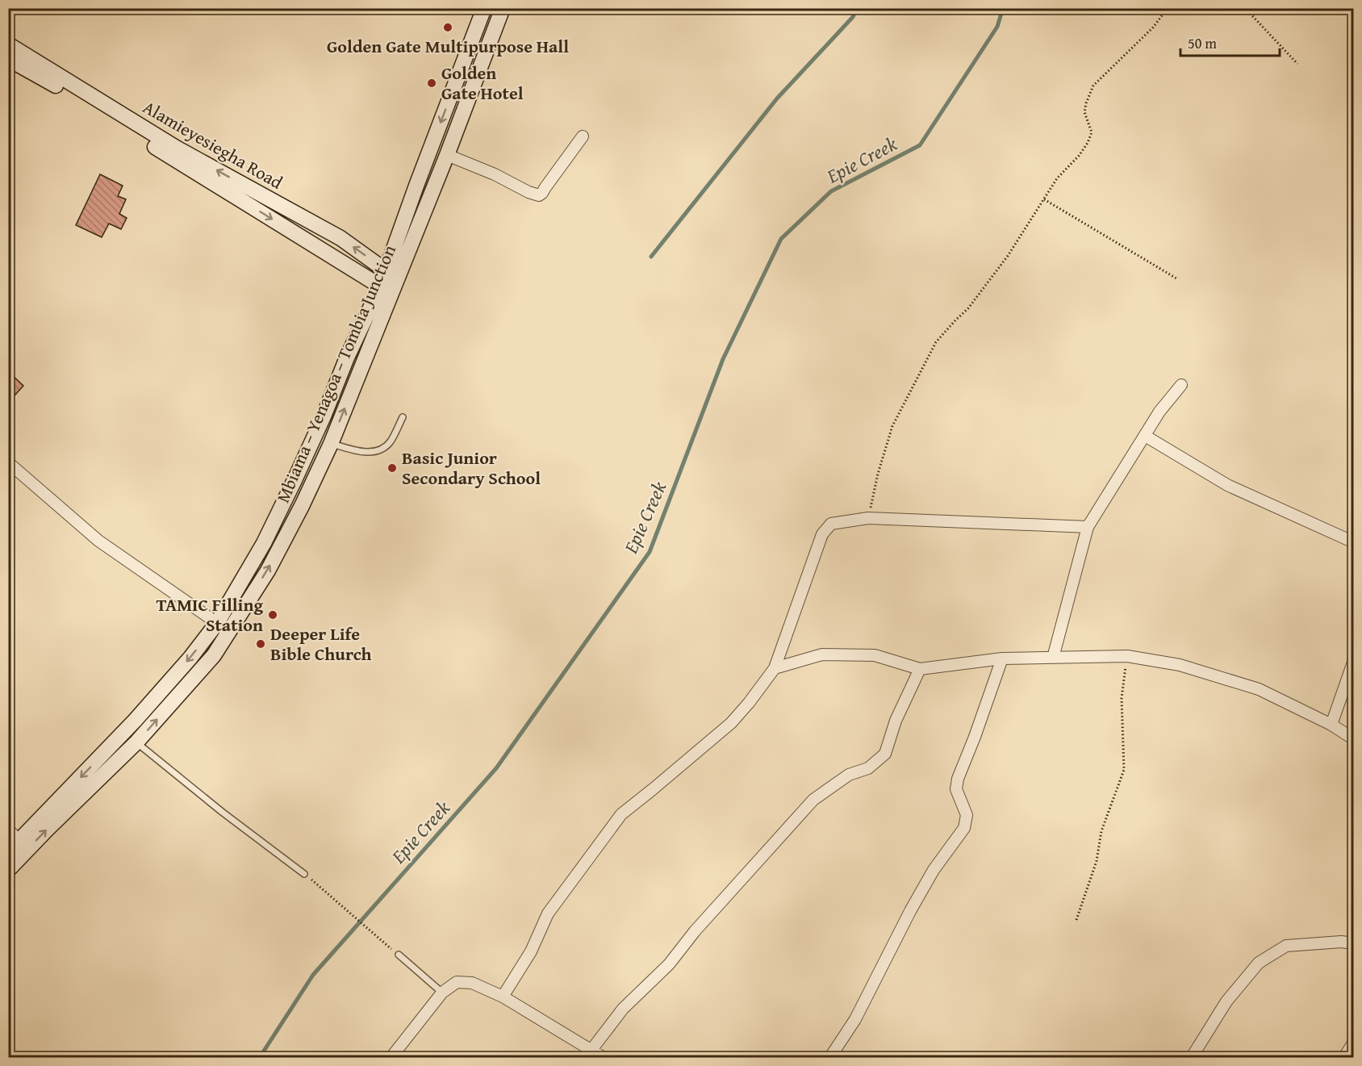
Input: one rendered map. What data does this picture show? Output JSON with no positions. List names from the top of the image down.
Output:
{
  "streets": {
    "main road": ["Alamieyesiegha Road", "Mbiama – Yenagoa – Tombia Junction"]
  },
  "crossings": [
    ["Alamieyesiegha Road", "Mbiama – Yenagoa – Tombia Junction"]
  ],
  "water": ["Epie Creek"],
  "places": [
    "Golden Gate Multipurpose Hall",
    "Golden Gate Hotel",
    "Basic Junior Secondary School",
    "TAMIC Filling Station",
    "Deeper Life Bible Church"
  ],
  "scale_bar": "50 m"
}
